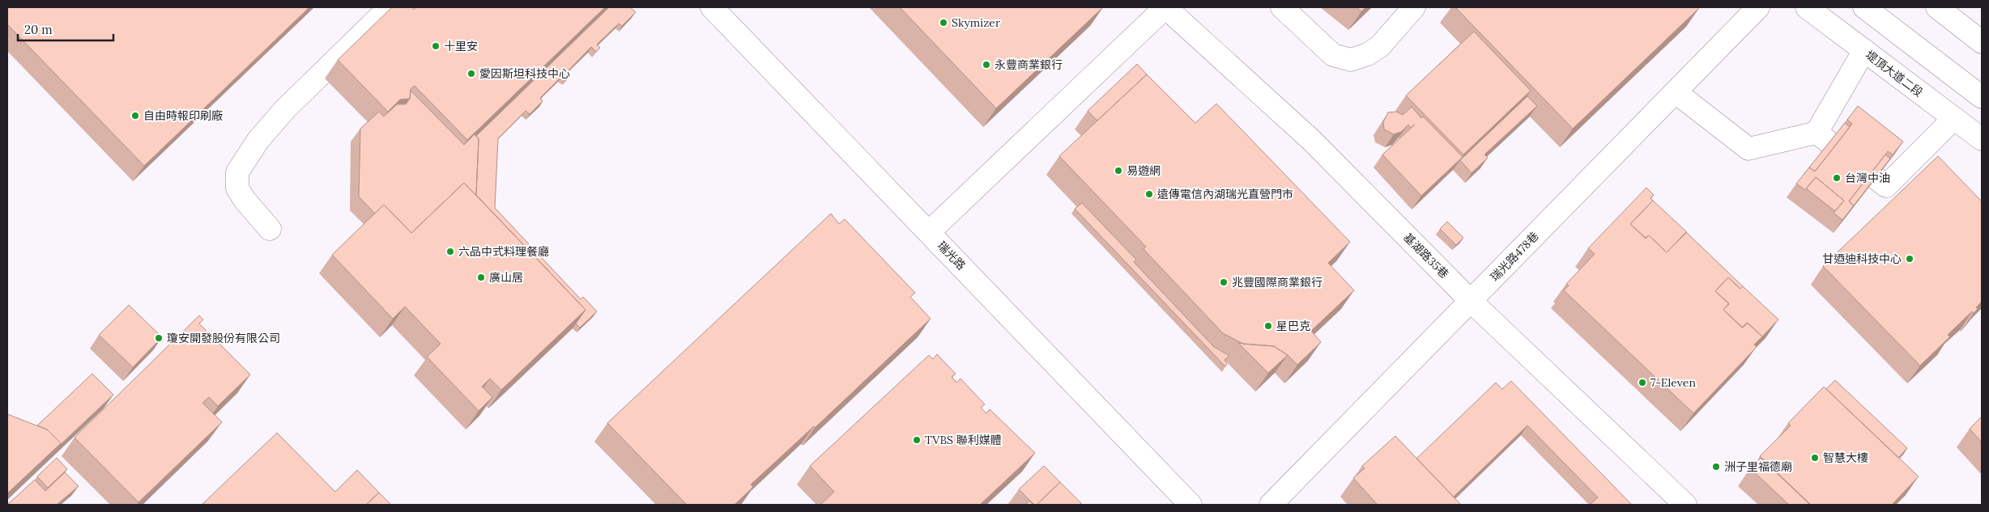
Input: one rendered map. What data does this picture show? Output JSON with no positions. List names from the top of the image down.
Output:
{
  "streets": {
    "main road": [
      "堤頂大道二段",
      "瑞光路",
      "基湖路35巷",
      "瑞光路478巷"
    ]
  },
  "crossings": [
    ["基湖路35巷", "瑞光路478巷"]
  ],
  "places": [
    "Skymizer",
    "十里安",
    "永豐商業銀行",
    "愛因斯坦科技中心",
    "自由時報印刷廠",
    "易遊網",
    "台灣中油",
    "遠傳電信內湖瑞光直營門市",
    "六品中式料理餐廳",
    "甘迺迪科技中心",
    "廣山居",
    "兆豐國際商業銀行",
    "星巴克",
    "瓊安開發股份有限公司",
    "7-Eleven",
    "TVBS 聯利媒體",
    "智慧大樓",
    "洲子里福德廟"
  ],
  "scale_bar": "20 m"
}
